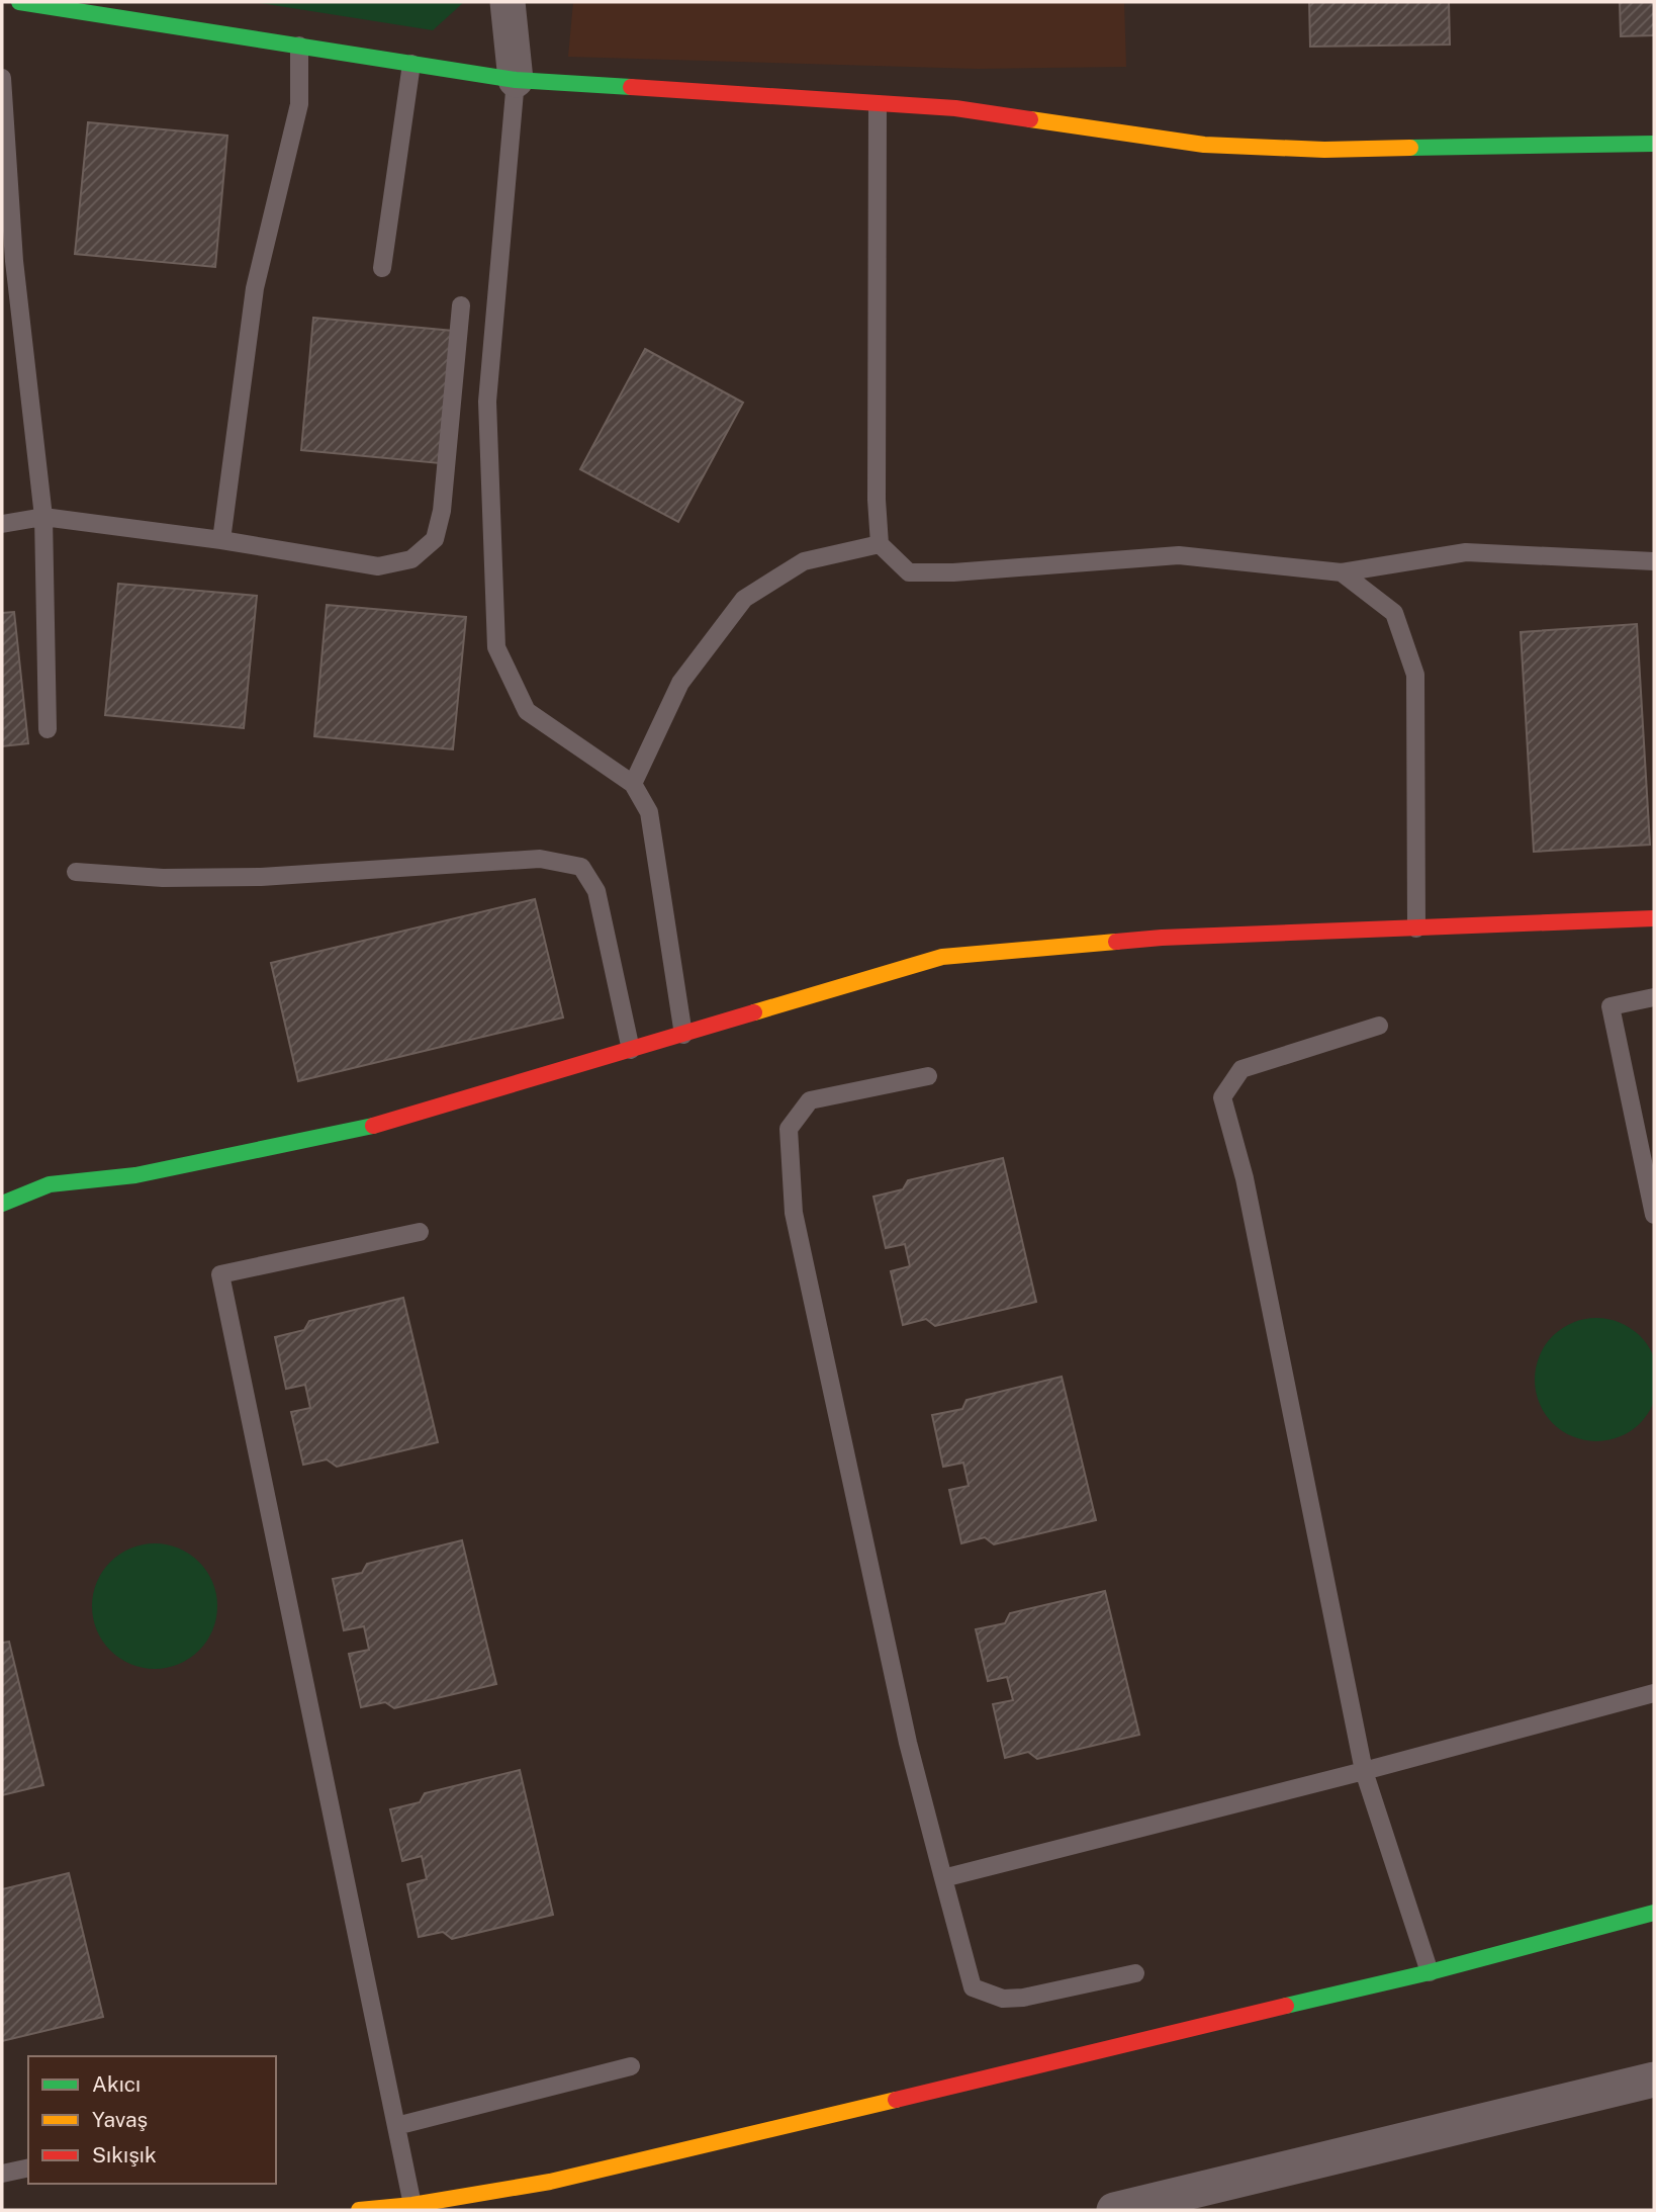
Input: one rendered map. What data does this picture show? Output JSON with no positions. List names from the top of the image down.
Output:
{
  "legend": ["Akıcı", "Yavaş", "Sıkışık"]
}
